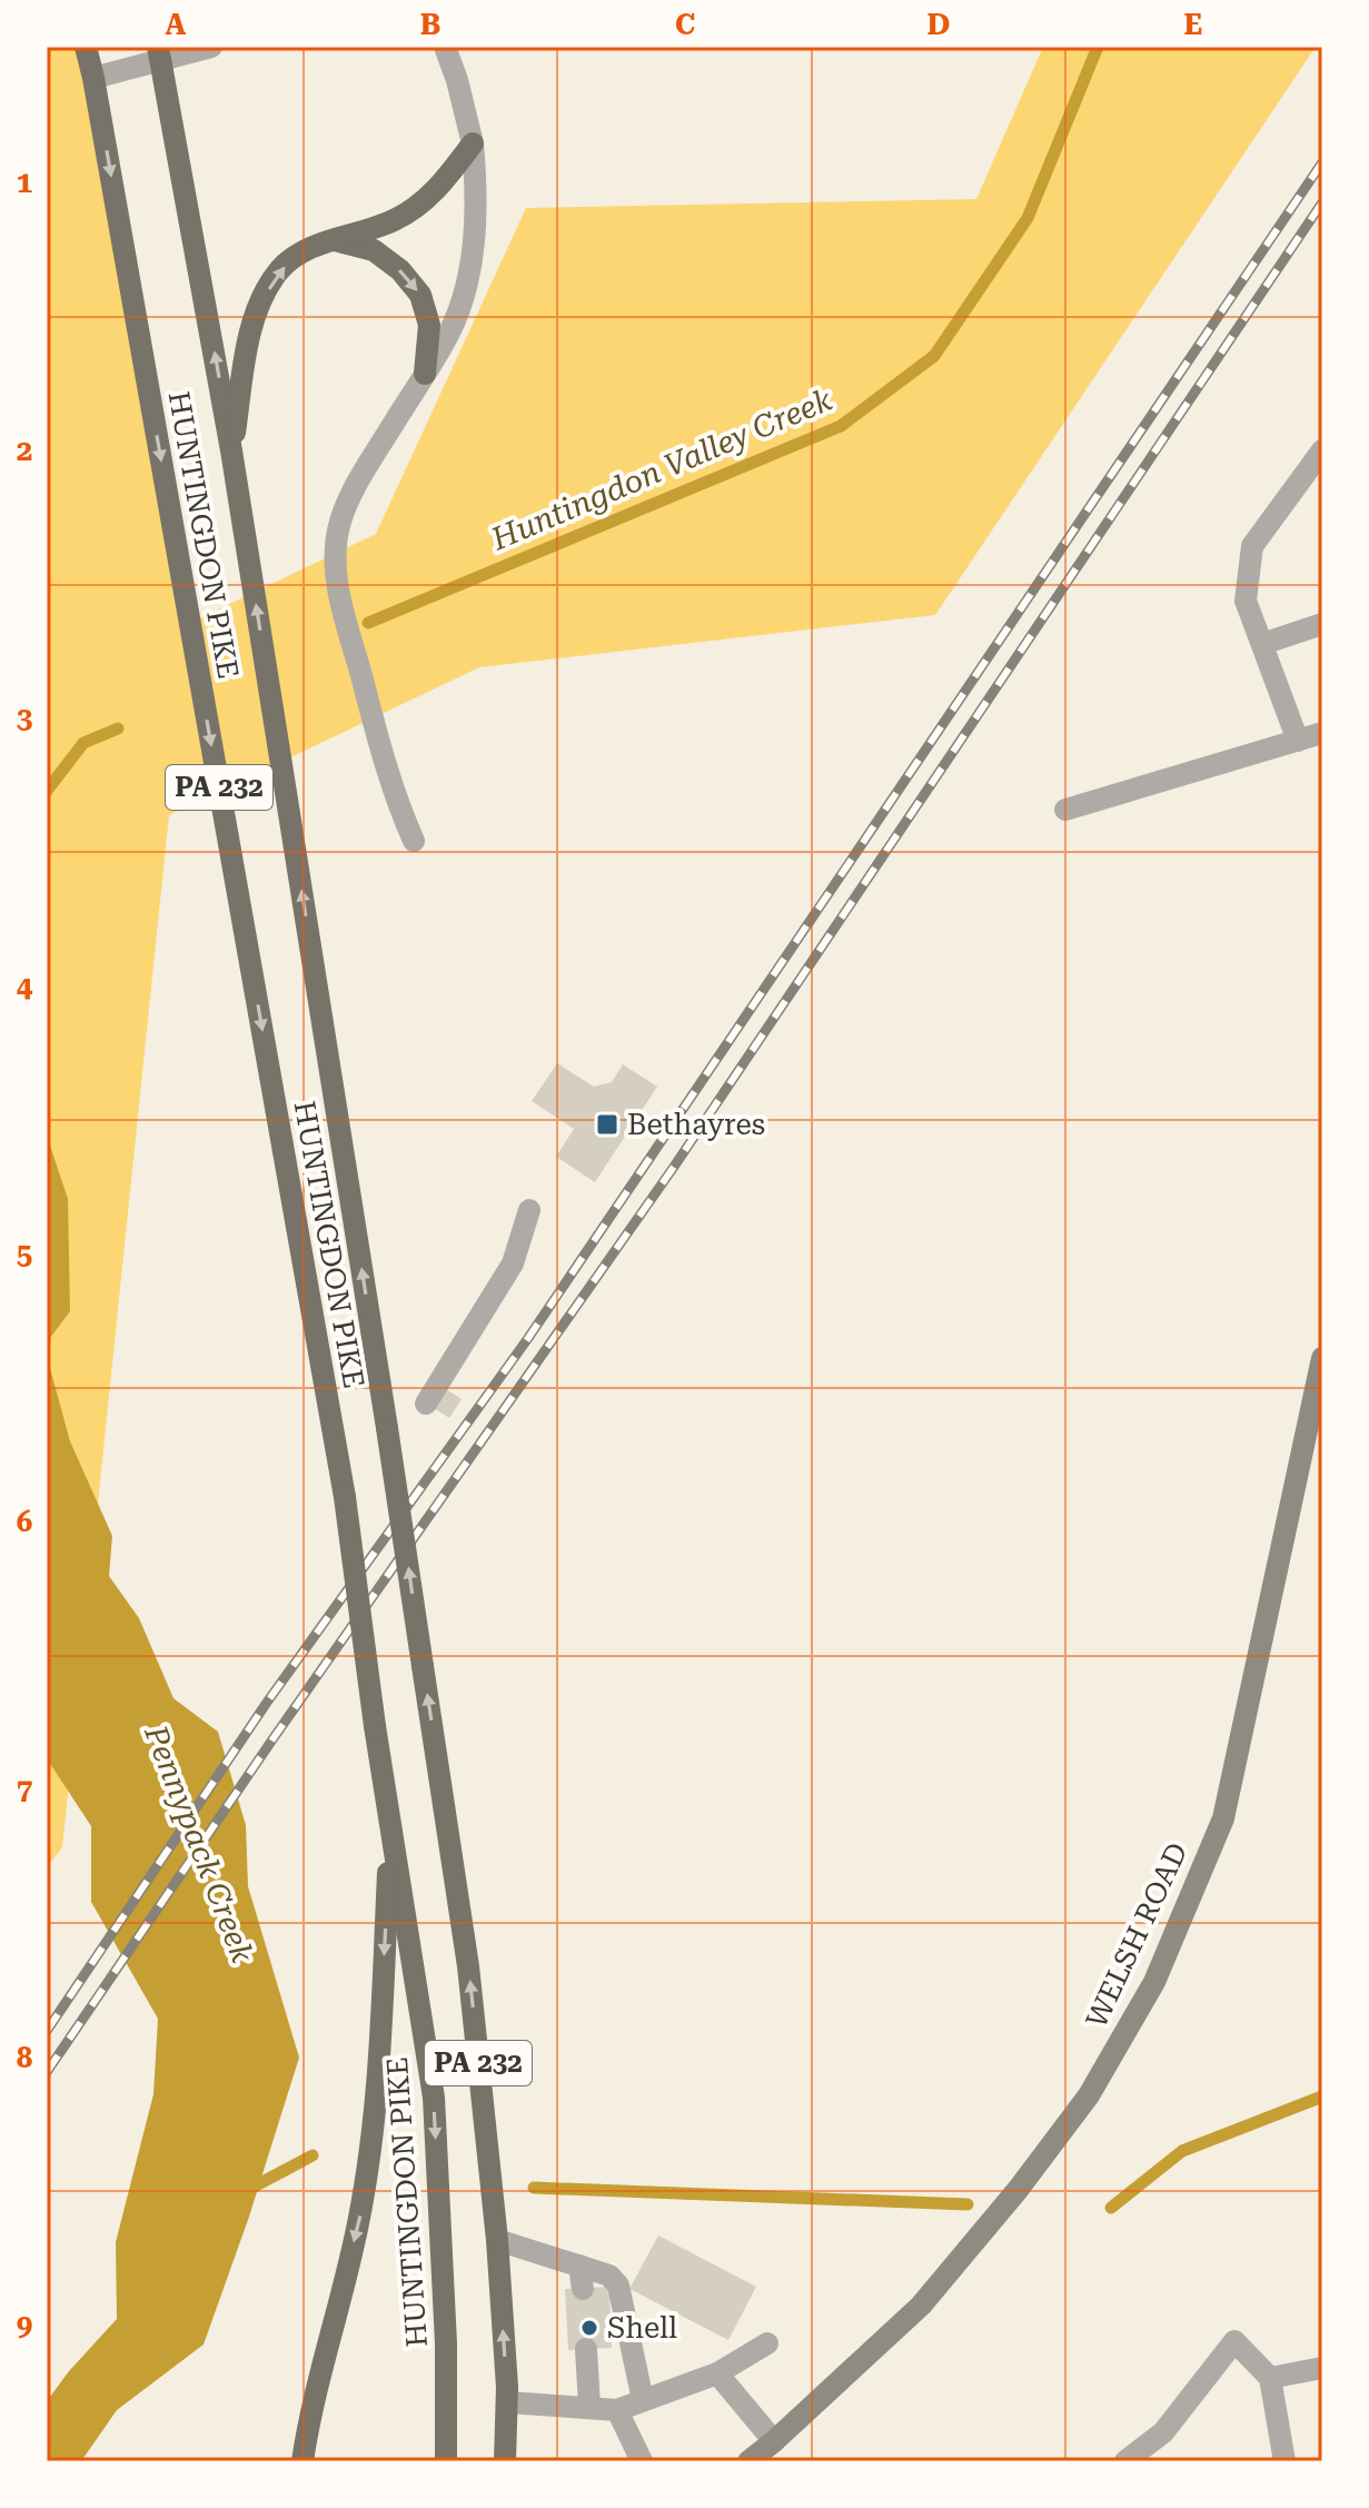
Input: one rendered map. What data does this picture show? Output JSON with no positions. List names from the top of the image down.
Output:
{
  "streets": {
    "main road": ["HUNTINGDON PIKE", "PA 232", "WELSH ROAD"]
  },
  "water": ["Huntingdon Valley Creek", "Pennypack Creek"],
  "places": {
    "transit": ["Bethayres"],
    "other": ["Shell"]
  },
  "grid": {
    "columns": [
      "A",
      "B",
      "C",
      "D",
      "E"
    ],
    "rows": [
      "1",
      "2",
      "3",
      "4",
      "5",
      "6",
      "7",
      "8",
      "9"
    ]
  }
}
